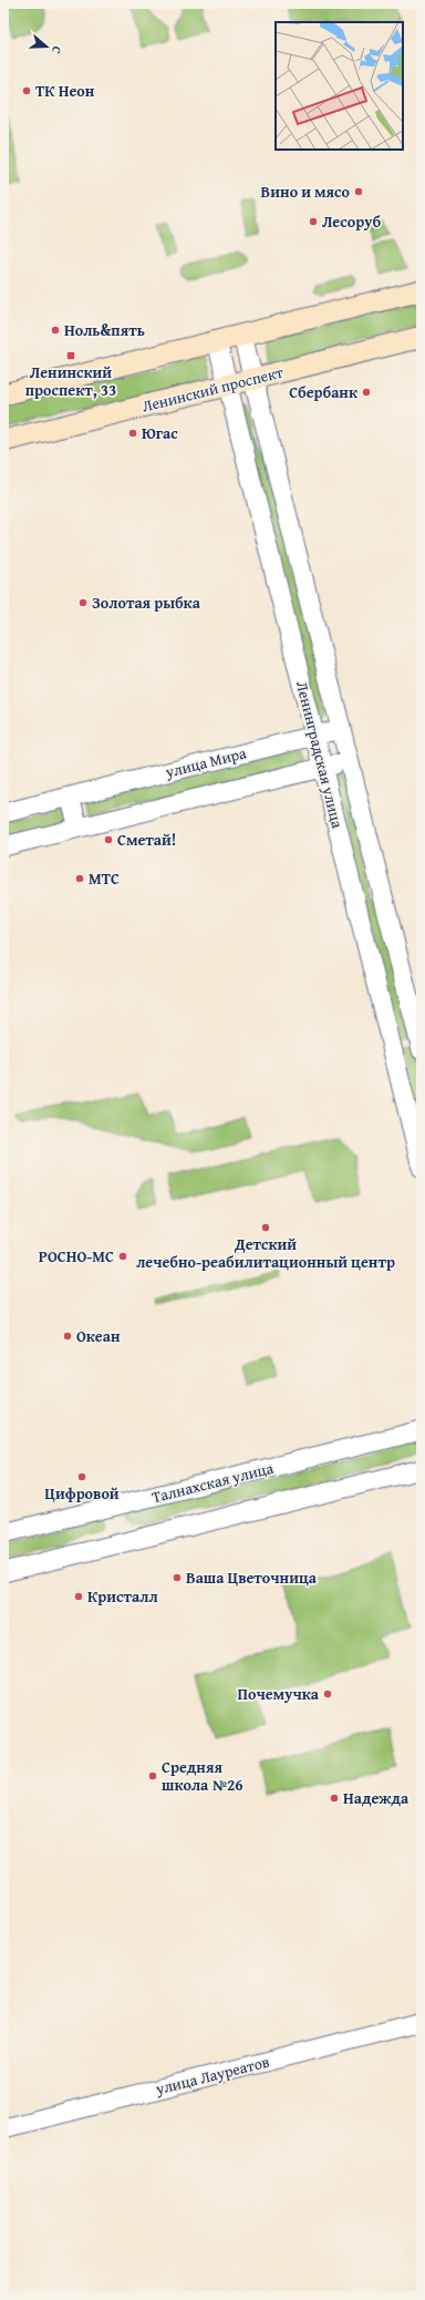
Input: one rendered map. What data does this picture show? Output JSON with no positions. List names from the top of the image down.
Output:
{
  "streets": {
    "main road": ["Ленинский проспект"],
    "street": [
      "Ленинградская улица",
      "улица Мира",
      "Талнахская улица",
      "улица Лауреатов"
    ]
  },
  "crossings": [
    ["Ленинский проспект", "Ленинградская улица"],
    ["Ленинградская улица", "улица Мира"]
  ],
  "places": {
    "other": [
      "ТК Неон",
      "Вино и мясо",
      "Лесоруб",
      "Ноль&пять",
      "Сбербанк",
      "Югас",
      "Золотая рыбка",
      "Сметай!",
      "МТС",
      "Детский лечебно-реабилитационный центр",
      "РОСНО-МС",
      "Океан",
      "Цифровой",
      "Ваша Цветочница",
      "Кристалл",
      "Почемучка",
      "Средняя школа №26",
      "Надежда"
    ],
    "transit": ["Ленинский проспект, 33"]
  },
  "north": "right"
}
